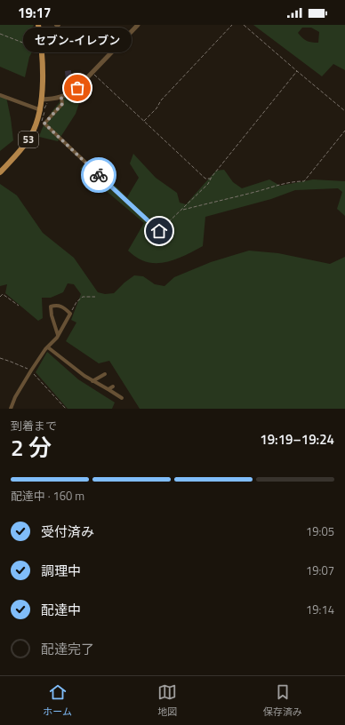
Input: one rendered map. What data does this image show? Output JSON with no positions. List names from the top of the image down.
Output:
{
  "streets": {
    "main road": ["53"]
  },
  "places": ["セブン-イレブン"],
  "page": {
    "status": "19:17",
    "bubble": "セブン-イレブン",
    "heading": ["2 分", "到着まで", "19:19–19:24"],
    "bar": "配達中 · 160 m",
    "list": [
      ["受付済み", "19:05"],
      ["調理中", "19:07"],
      ["配達中", "19:14"],
      "配達完了"
    ],
    "tabs": ["ホーム", "地図", "保存済み"]
  }
}
